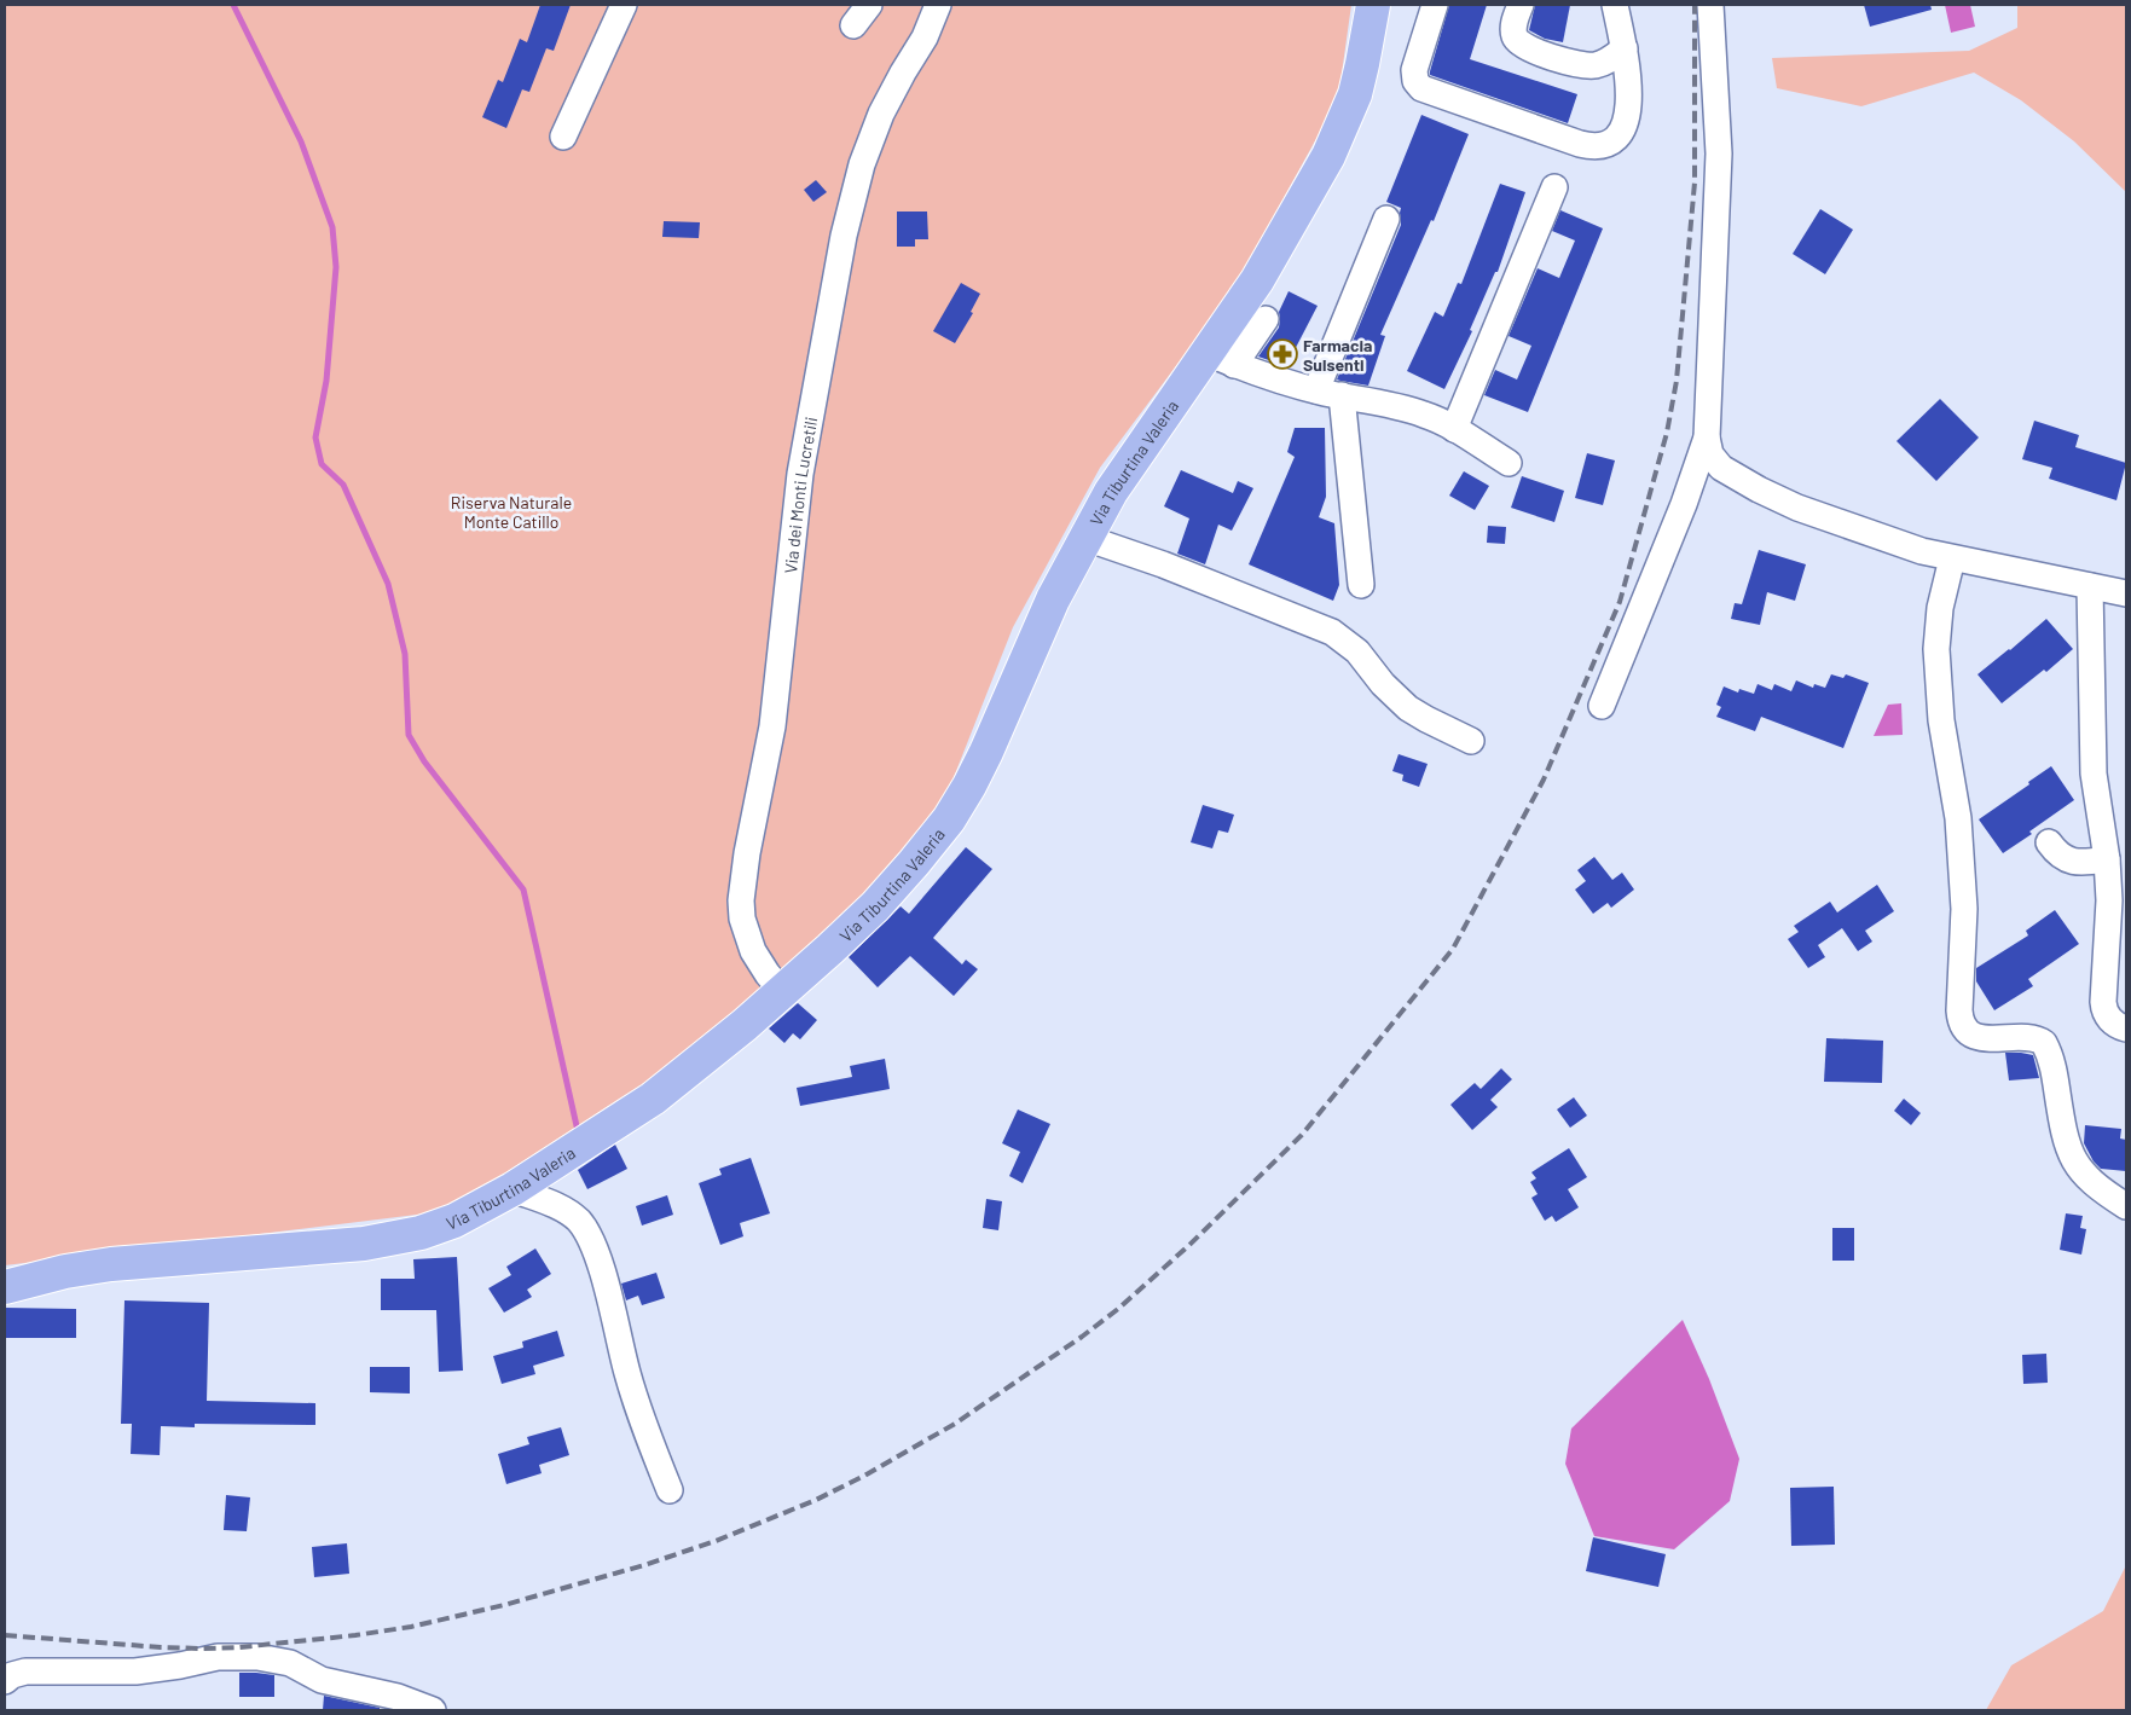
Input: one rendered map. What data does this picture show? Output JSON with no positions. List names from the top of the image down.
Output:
{
  "streets": {
    "main road": ["Via Tiburtina Valeria"],
    "street": ["Via dei Monti Lucretili"]
  },
  "crossings": [
    ["Via Tiburtina Valeria", "Via dei Monti Lucretili"]
  ],
  "parks": ["Riserva Naturale Monte Catillo"],
  "places": {
    "pharmacy": ["Farmacia Sulsenti"]
  }
}
